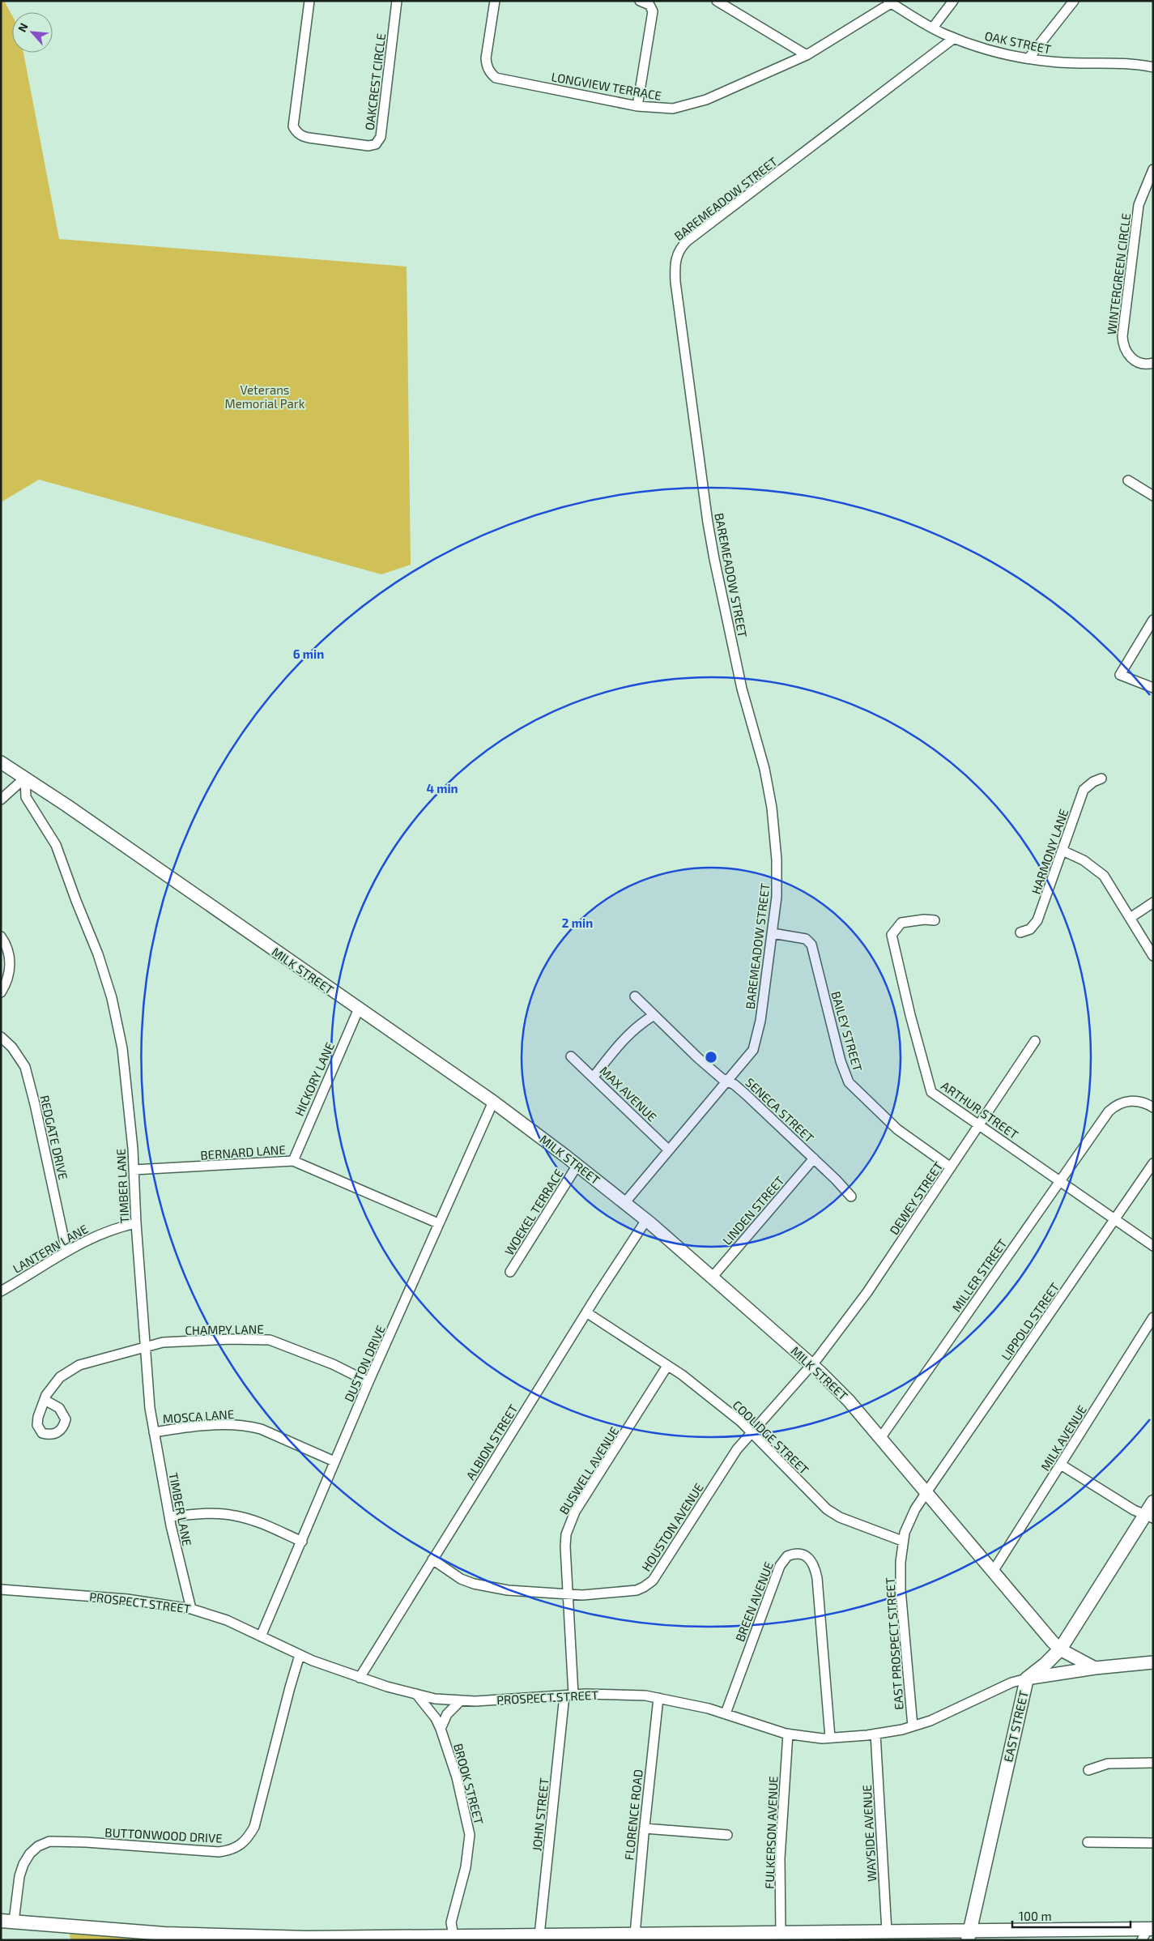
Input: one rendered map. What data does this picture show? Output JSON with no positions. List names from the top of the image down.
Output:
{
  "streets": {
    "main road": ["EAST STREET"],
    "street": [
      "OAK STREET",
      "OAKCREST CIRCLE",
      "LONGVIEW TERRACE",
      "BAREMEADOW STREET",
      "WINTERGREEN CIRCLE",
      "HARMONY LANE",
      "MILK STREET",
      "BAILEY STREET",
      "HICKORY LANE",
      "MAX AVENUE",
      "SENECA STREET",
      "ARTHUR STREET",
      "REDGATE DRIVE",
      "BERNARD LANE",
      "TIMBER LANE",
      "DEWEY STREET",
      "LINDEN STREET",
      "WOEKEL TERRACE",
      "LANTERN LANE",
      "MILLER STREET",
      "LIPPOLD STREET",
      "CHAMPY LANE",
      "DUSTON DRIVE",
      "MOSCA LANE",
      "COOLIDGE STREET",
      "MILK AVENUE",
      "ALBION STREET",
      "BUSWELL AVENUE",
      "HOUSTON AVENUE",
      "BREEN AVENUE",
      "PROSPECT STREET",
      "EAST PROSPECT STREET",
      "BROOK STREET",
      "JOHN STREET",
      "FLORENCE ROAD",
      "FULKERSON AVENUE",
      "WAYSIDE AVENUE",
      "BUTTONWOOD DRIVE"
    ]
  },
  "crossings": [
    ["OAK STREET", "LONGVIEW TERRACE"],
    ["OAK STREET", "BAREMEADOW STREET"],
    ["BAREMEADOW STREET", "MILK STREET"],
    ["BAREMEADOW STREET", "BAILEY STREET"],
    ["BAREMEADOW STREET", "MAX AVENUE"],
    ["BAREMEADOW STREET", "SENECA STREET"],
    ["MILK STREET", "HICKORY LANE"],
    ["MILK STREET", "TIMBER LANE"],
    ["MILK STREET", "DEWEY STREET"],
    ["MILK STREET", "LINDEN STREET"],
    ["MILK STREET", "WOEKEL TERRACE"],
    ["MILK STREET", "MILLER STREET"],
    ["MILK STREET", "LIPPOLD STREET"],
    ["MILK STREET", "DUSTON DRIVE"],
    ["MILK STREET", "MILK AVENUE"],
    ["MILK STREET", "ALBION STREET"],
    ["MILK STREET", "HOUSTON AVENUE"],
    ["MILK STREET", "EAST PROSPECT STREET"],
    ["MILK STREET", "EAST STREET"],
    ["BAILEY STREET", "DEWEY STREET"],
    ["HICKORY LANE", "BERNARD LANE"],
    ["SENECA STREET", "LINDEN STREET"],
    ["ARTHUR STREET", "DEWEY STREET"],
    ["ARTHUR STREET", "MILLER STREET"],
    ["ARTHUR STREET", "LIPPOLD STREET"],
    ["REDGATE DRIVE", "LANTERN LANE"],
    ["BERNARD LANE", "TIMBER LANE"],
    ["BERNARD LANE", "DUSTON DRIVE"],
    ["TIMBER LANE", "LANTERN LANE"],
    ["TIMBER LANE", "CHAMPY LANE"],
    ["TIMBER LANE", "MOSCA LANE"],
    ["TIMBER LANE", "PROSPECT STREET"],
    ["DEWEY STREET", "HOUSTON AVENUE"],
    ["LIPPOLD STREET", "EAST PROSPECT STREET"],
    ["CHAMPY LANE", "DUSTON DRIVE"],
    ["DUSTON DRIVE", "MOSCA LANE"],
    ["DUSTON DRIVE", "PROSPECT STREET"],
    ["COOLIDGE STREET", "ALBION STREET"],
    ["COOLIDGE STREET", "BUSWELL AVENUE"],
    ["COOLIDGE STREET", "HOUSTON AVENUE"],
    ["COOLIDGE STREET", "EAST PROSPECT STREET"],
    ["ALBION STREET", "HOUSTON AVENUE"],
    ["ALBION STREET", "PROSPECT STREET"],
    ["BUSWELL AVENUE", "HOUSTON AVENUE"],
    ["BUSWELL AVENUE", "PROSPECT STREET"],
    ["BUSWELL AVENUE", "JOHN STREET"],
    ["BREEN AVENUE", "PROSPECT STREET"],
    ["PROSPECT STREET", "EAST PROSPECT STREET"],
    ["PROSPECT STREET", "EAST STREET"],
    ["PROSPECT STREET", "BROOK STREET"],
    ["PROSPECT STREET", "JOHN STREET"],
    ["PROSPECT STREET", "FLORENCE ROAD"],
    ["PROSPECT STREET", "FULKERSON AVENUE"],
    ["PROSPECT STREET", "WAYSIDE AVENUE"],
    ["PROSPECT STREET", "BUTTONWOOD DRIVE"]
  ],
  "parks": ["Veterans Memorial Park"],
  "scale_bar": "100 m",
  "north": "top left",
  "rings": ["6 min", "4 min", "2 min"]
}
